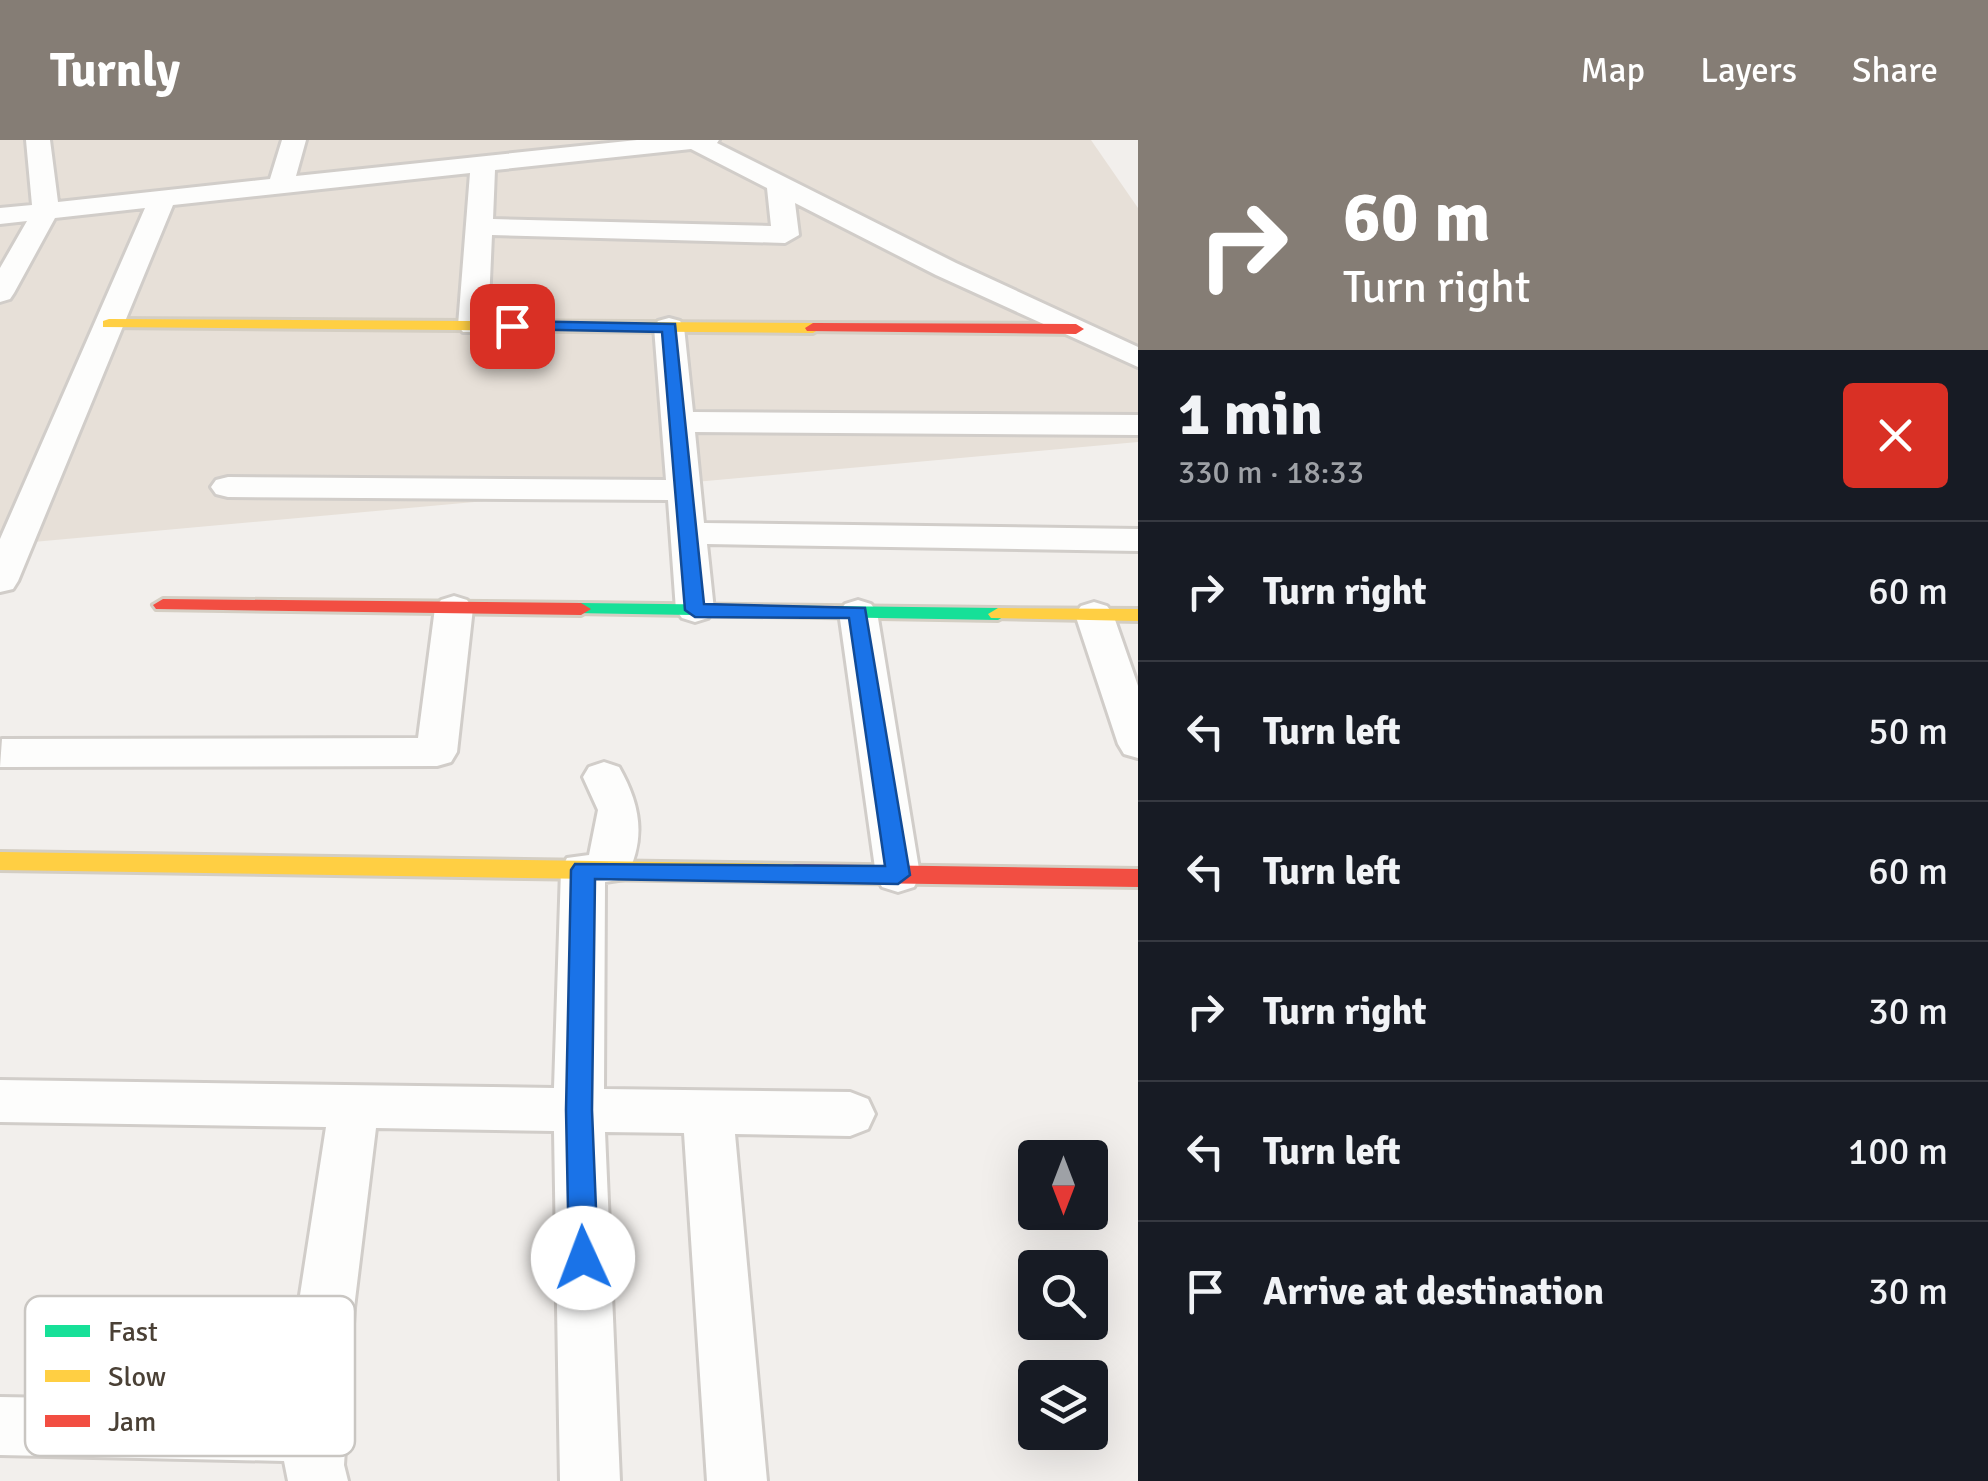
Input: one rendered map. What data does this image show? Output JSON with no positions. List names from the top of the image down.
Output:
{
  "legend": ["Fast", "Slow", "Jam"],
  "north": "bottom",
  "page": {
    "header": "Turnly",
    "nav": ["Map", "Layers", "Share"],
    "turn": ["60 m", "Turn right"],
    "heading": ["1 min", "330 m · 18:33"],
    "list": [
      {
        "name": "Turn right",
        "value": "60 m"
      },
      {
        "name": "Turn left",
        "value": "50 m"
      },
      {
        "name": "Turn left",
        "value": "60 m"
      },
      {
        "name": "Turn right",
        "value": "30 m"
      },
      {
        "name": "Turn left",
        "value": "100 m"
      },
      {
        "name": "Arrive at destination",
        "value": "30 m"
      }
    ]
  }
}
